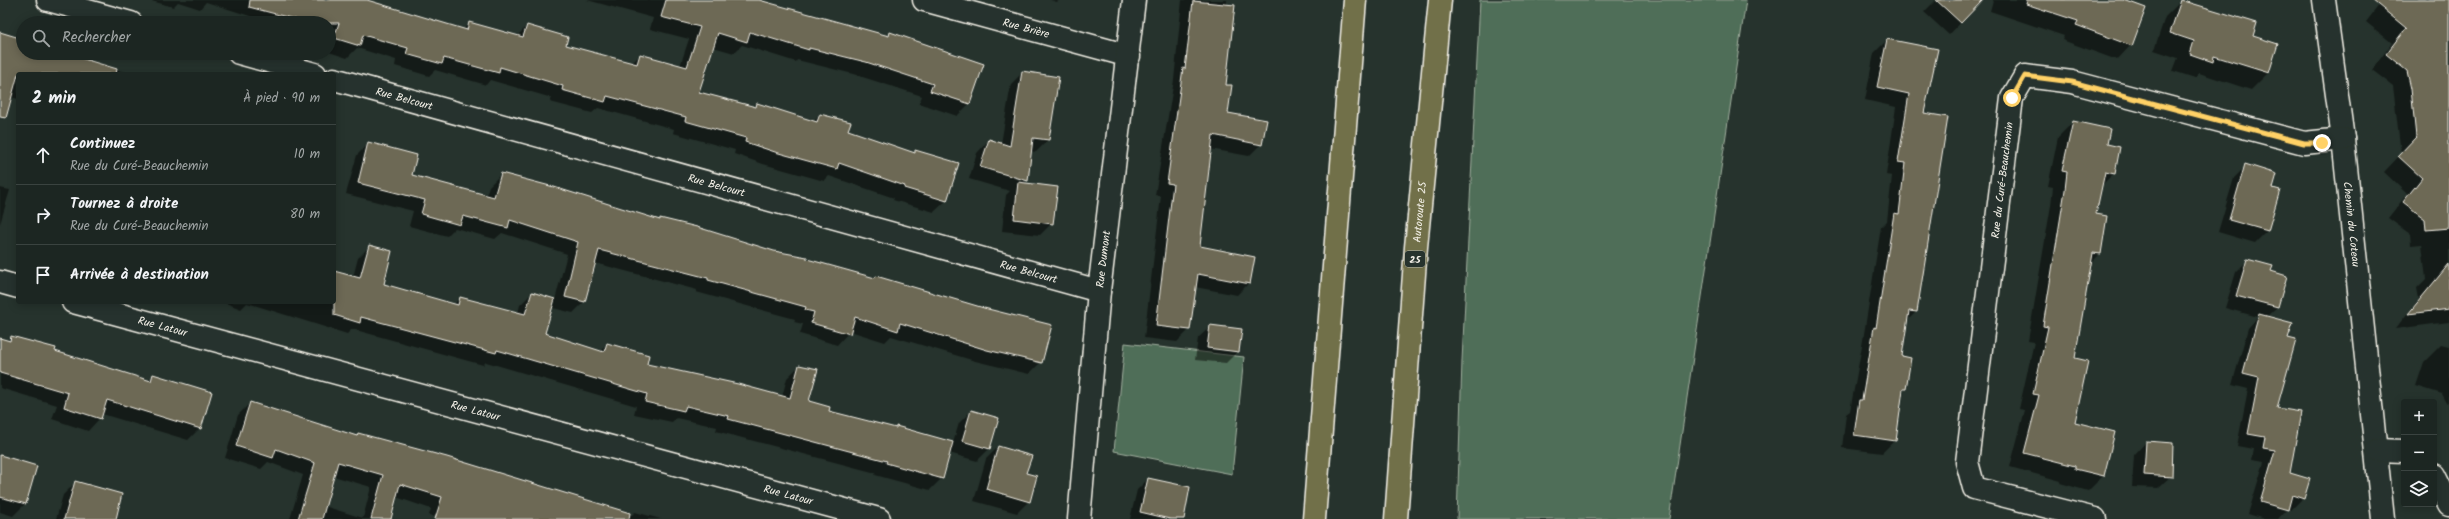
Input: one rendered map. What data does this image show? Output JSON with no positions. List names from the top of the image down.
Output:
{
  "streets": {
    "highway": ["Autoroute 25", "25"],
    "street": [
      "Rue Brière",
      "Rue Belcourt",
      "Rue du Curé-Beauchemin",
      "Chemin du Coteau",
      "Rue Dumont",
      "Rue Latour"
    ]
  },
  "crossings": [
    ["Rue Brière", "Rue Dumont"],
    ["Rue Belcourt", "Rue Dumont"],
    ["Rue du Curé-Beauchemin", "Chemin du Coteau"]
  ],
  "page": {
    "search": "Rechercher",
    "heading": ["2 min", "À pied · 90 m"],
    "list": [
      ["Continuez", "Rue du Curé-Beauchemin", "10 m"],
      ["Tournez à droite", "Rue du Curé-Beauchemin", "80 m"],
      "Arrivée à destination"
    ],
    "map_buttons": ["+", "−"]
  }
}
